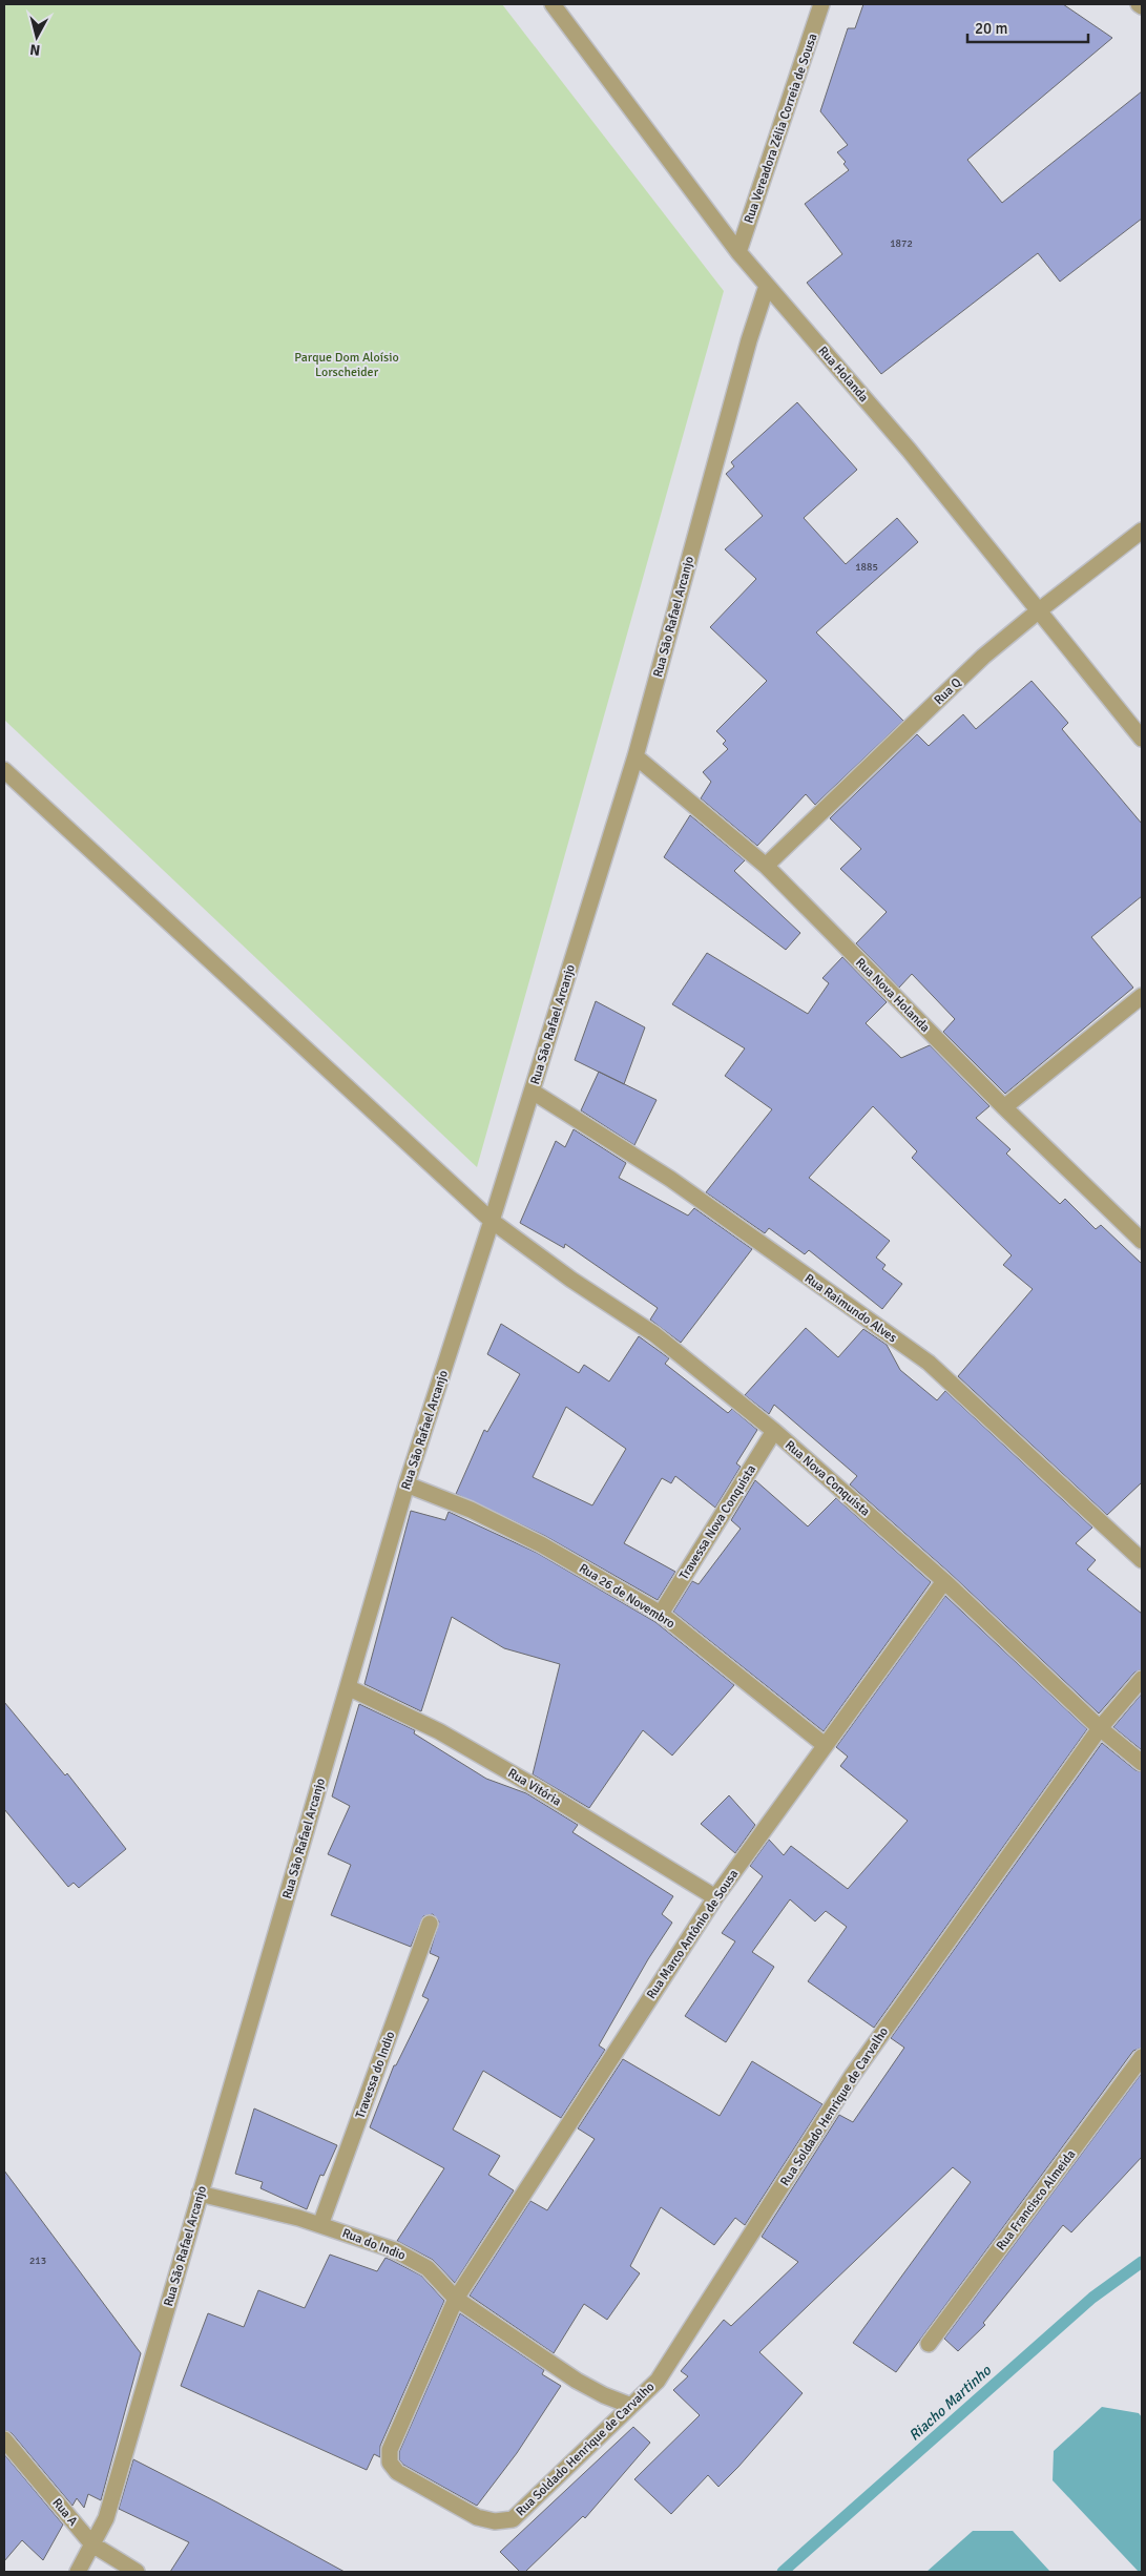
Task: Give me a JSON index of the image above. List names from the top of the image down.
{
  "streets": {
    "street": [
      "Rua Vereadora Zélia Correia de Sousa",
      "Rua Holanda",
      "Rua São Rafael Arcanjo",
      "Rua Q",
      "Rua Nova Holanda",
      "Rua Raimundo Alves",
      "Rua Nova Conquista",
      "Travessa Nova Conquista",
      "Rua 26 de Novembro",
      "Rua Vitória",
      "Rua Marco Antônio de Sousa",
      "Travessa do Indio",
      "Rua Soldado Henrique de Carvalho",
      "Rua Francisco Almeida",
      "Rua do Indio",
      "Rua A"
    ]
  },
  "crossings": [
    ["Rua Vereadora Zélia Correia de Sousa", "Rua Holanda"],
    ["Rua Holanda", "Rua São Rafael Arcanjo"],
    ["Rua Holanda", "Rua Q"],
    ["Rua São Rafael Arcanjo", "Rua Nova Holanda"],
    ["Rua São Rafael Arcanjo", "Rua Raimundo Alves"],
    ["Rua São Rafael Arcanjo", "Rua Nova Conquista"],
    ["Rua São Rafael Arcanjo", "Rua 26 de Novembro"],
    ["Rua São Rafael Arcanjo", "Rua Vitória"],
    ["Rua São Rafael Arcanjo", "Rua do Indio"],
    ["Rua São Rafael Arcanjo", "Rua A"],
    ["Rua Q", "Rua Nova Holanda"],
    ["Rua Nova Conquista", "Travessa Nova Conquista"],
    ["Rua Nova Conquista", "Rua Marco Antônio de Sousa"],
    ["Rua Nova Conquista", "Rua Soldado Henrique de Carvalho"],
    ["Travessa Nova Conquista", "Rua 26 de Novembro"],
    ["Rua 26 de Novembro", "Rua Marco Antônio de Sousa"],
    ["Rua Vitória", "Rua Marco Antônio de Sousa"],
    ["Rua Marco Antônio de Sousa", "Rua Soldado Henrique de Carvalho"],
    ["Rua Marco Antônio de Sousa", "Rua do Indio"],
    ["Travessa do Indio", "Rua do Indio"],
    ["Rua Soldado Henrique de Carvalho", "Rua do Indio"]
  ],
  "water": ["Riacho Martinho"],
  "parks": ["Parque Dom Aloísio Lorscheider"],
  "house_numbers": ["1872", "1885", "213"],
  "scale_bar": "20 m",
  "north": "bottom"
}
